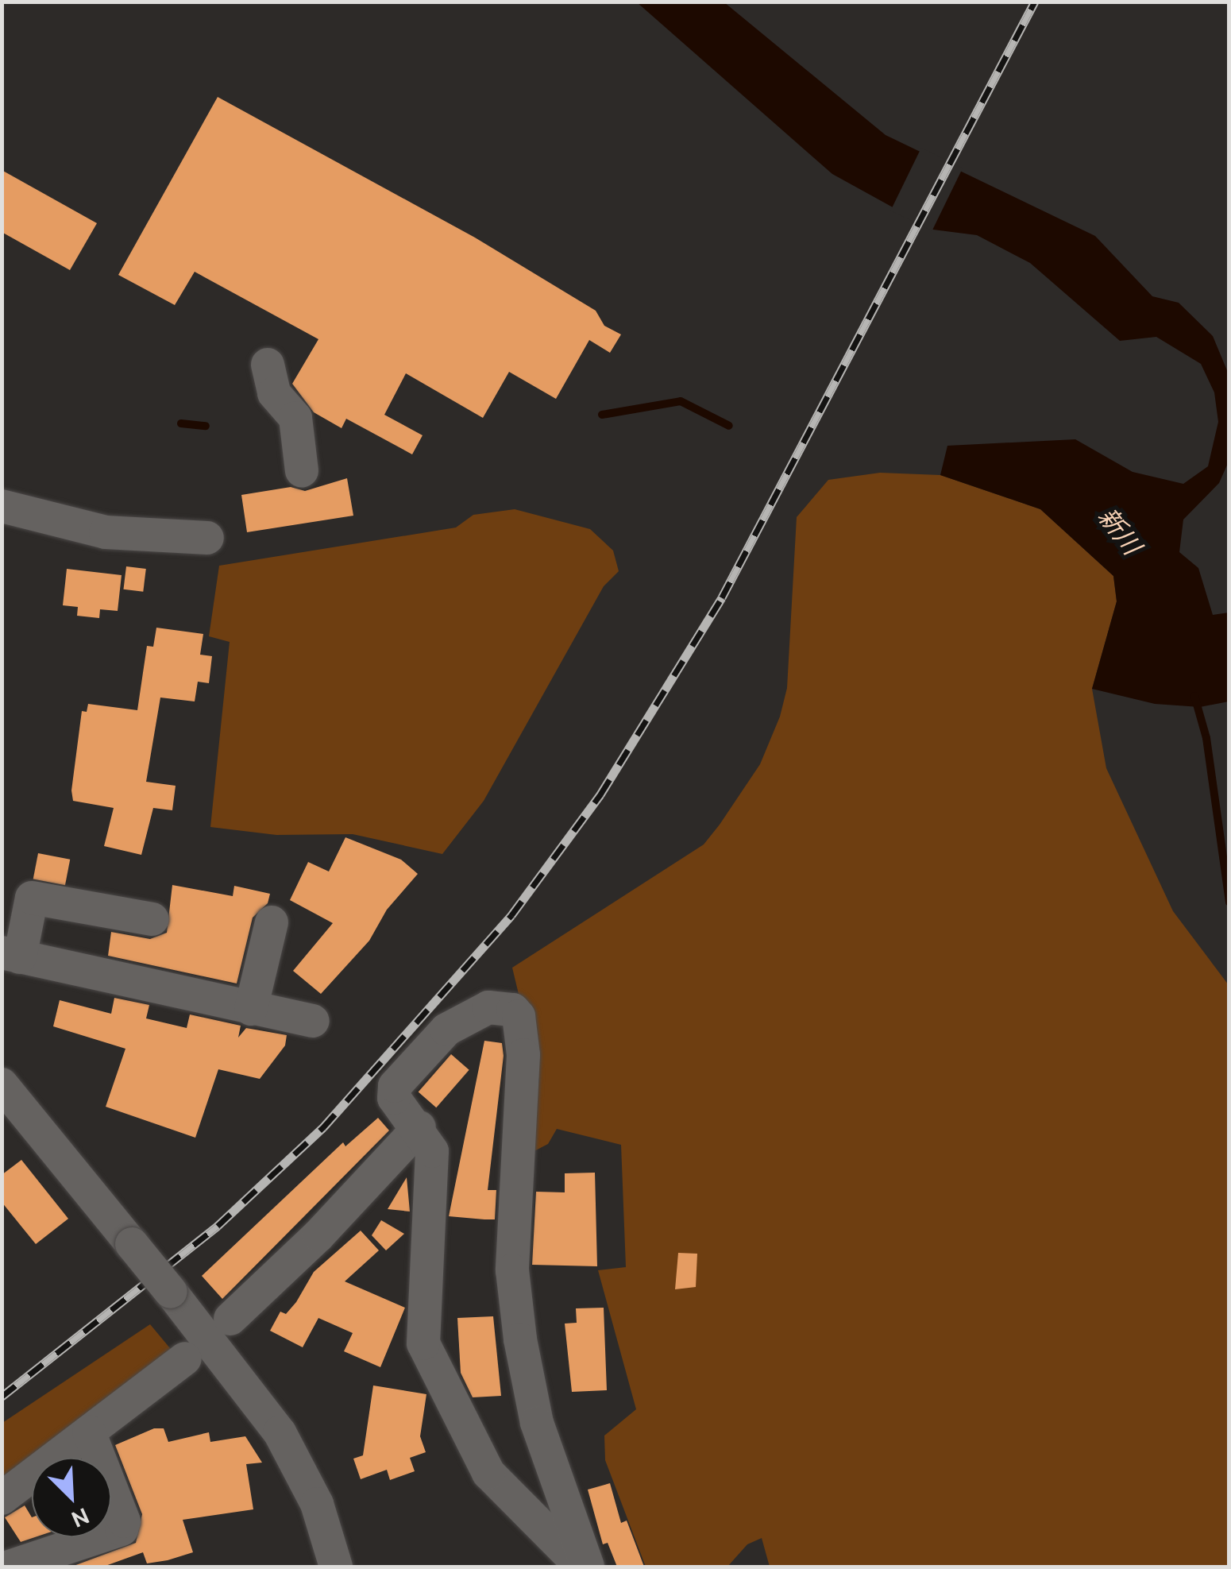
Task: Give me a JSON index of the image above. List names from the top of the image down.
{
  "water": ["新川"],
  "north": "bottom right"
}
